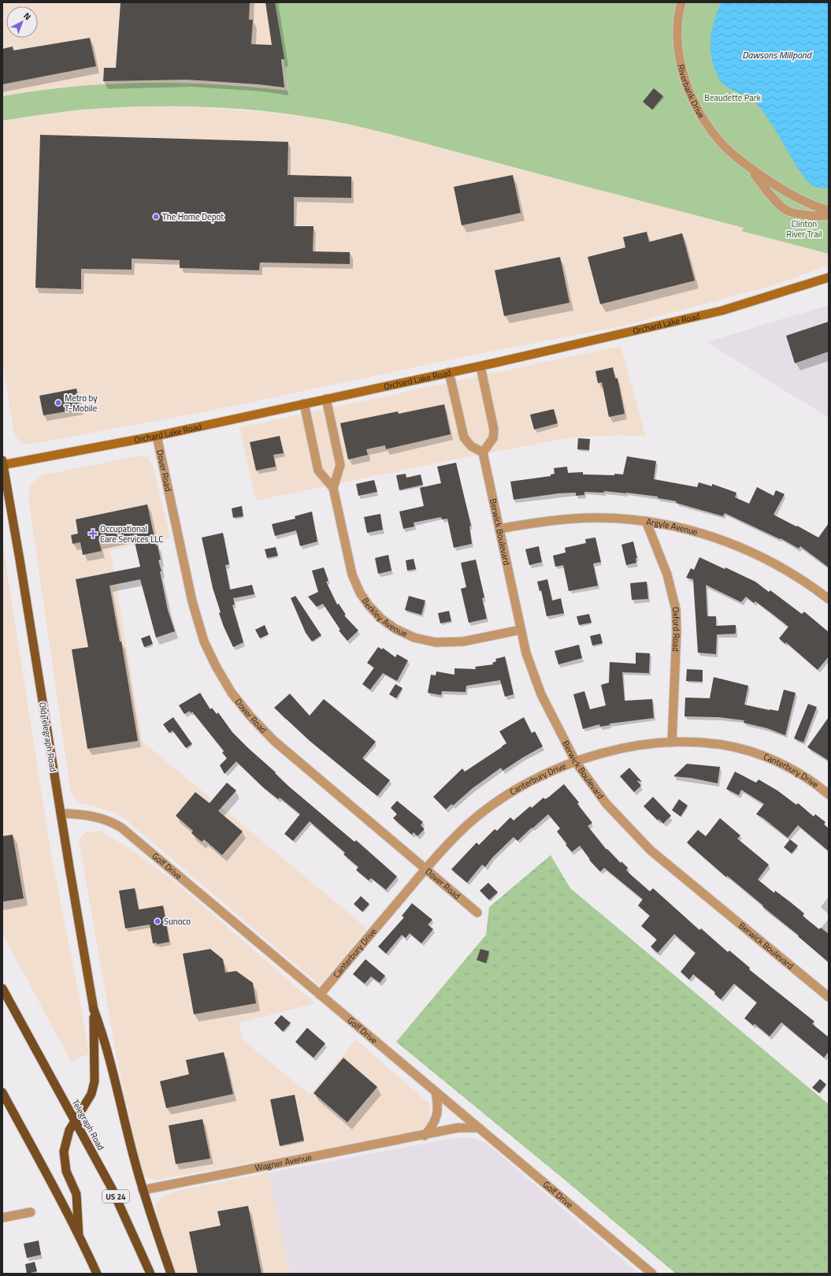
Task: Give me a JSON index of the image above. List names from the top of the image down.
{
  "streets": {
    "highway": ["Telegraph Road", "US 24"],
    "main road": ["Orchard Lake Road", "Old Telegraph Road"],
    "street": [
      "Riverbank Drive",
      "Dover Road",
      "Argyle Avenue",
      "Berwick Boulevard",
      "Berkley Avenue",
      "Oxford Road",
      "Canterbury Drive",
      "Golf Drive",
      "Wagner Avenue"
    ]
  },
  "crossings": [
    ["Orchard Lake Road", "Dover Road"],
    ["Orchard Lake Road", "Berkley Avenue"],
    ["Orchard Lake Road", "Old Telegraph Road"],
    ["Dover Road", "Canterbury Drive"],
    ["Argyle Avenue", "Berwick Boulevard"],
    ["Argyle Avenue", "Oxford Road"],
    ["Berwick Boulevard", "Berkley Avenue"],
    ["Berwick Boulevard", "Canterbury Drive"],
    ["Oxford Road", "Canterbury Drive"],
    ["Old Telegraph Road", "Golf Drive"],
    ["Canterbury Drive", "Golf Drive"],
    ["Golf Drive", "Wagner Avenue"]
  ],
  "water": ["Dawsons Millpond"],
  "parks": ["Beaudette Park", "Clinton River Trail"],
  "places": {
    "other": ["The Home Depot", "Metro by T-Mobile", "Sunoco"],
    "health": ["Occupational Care Services LLC"]
  },
  "north": "top right"
}
